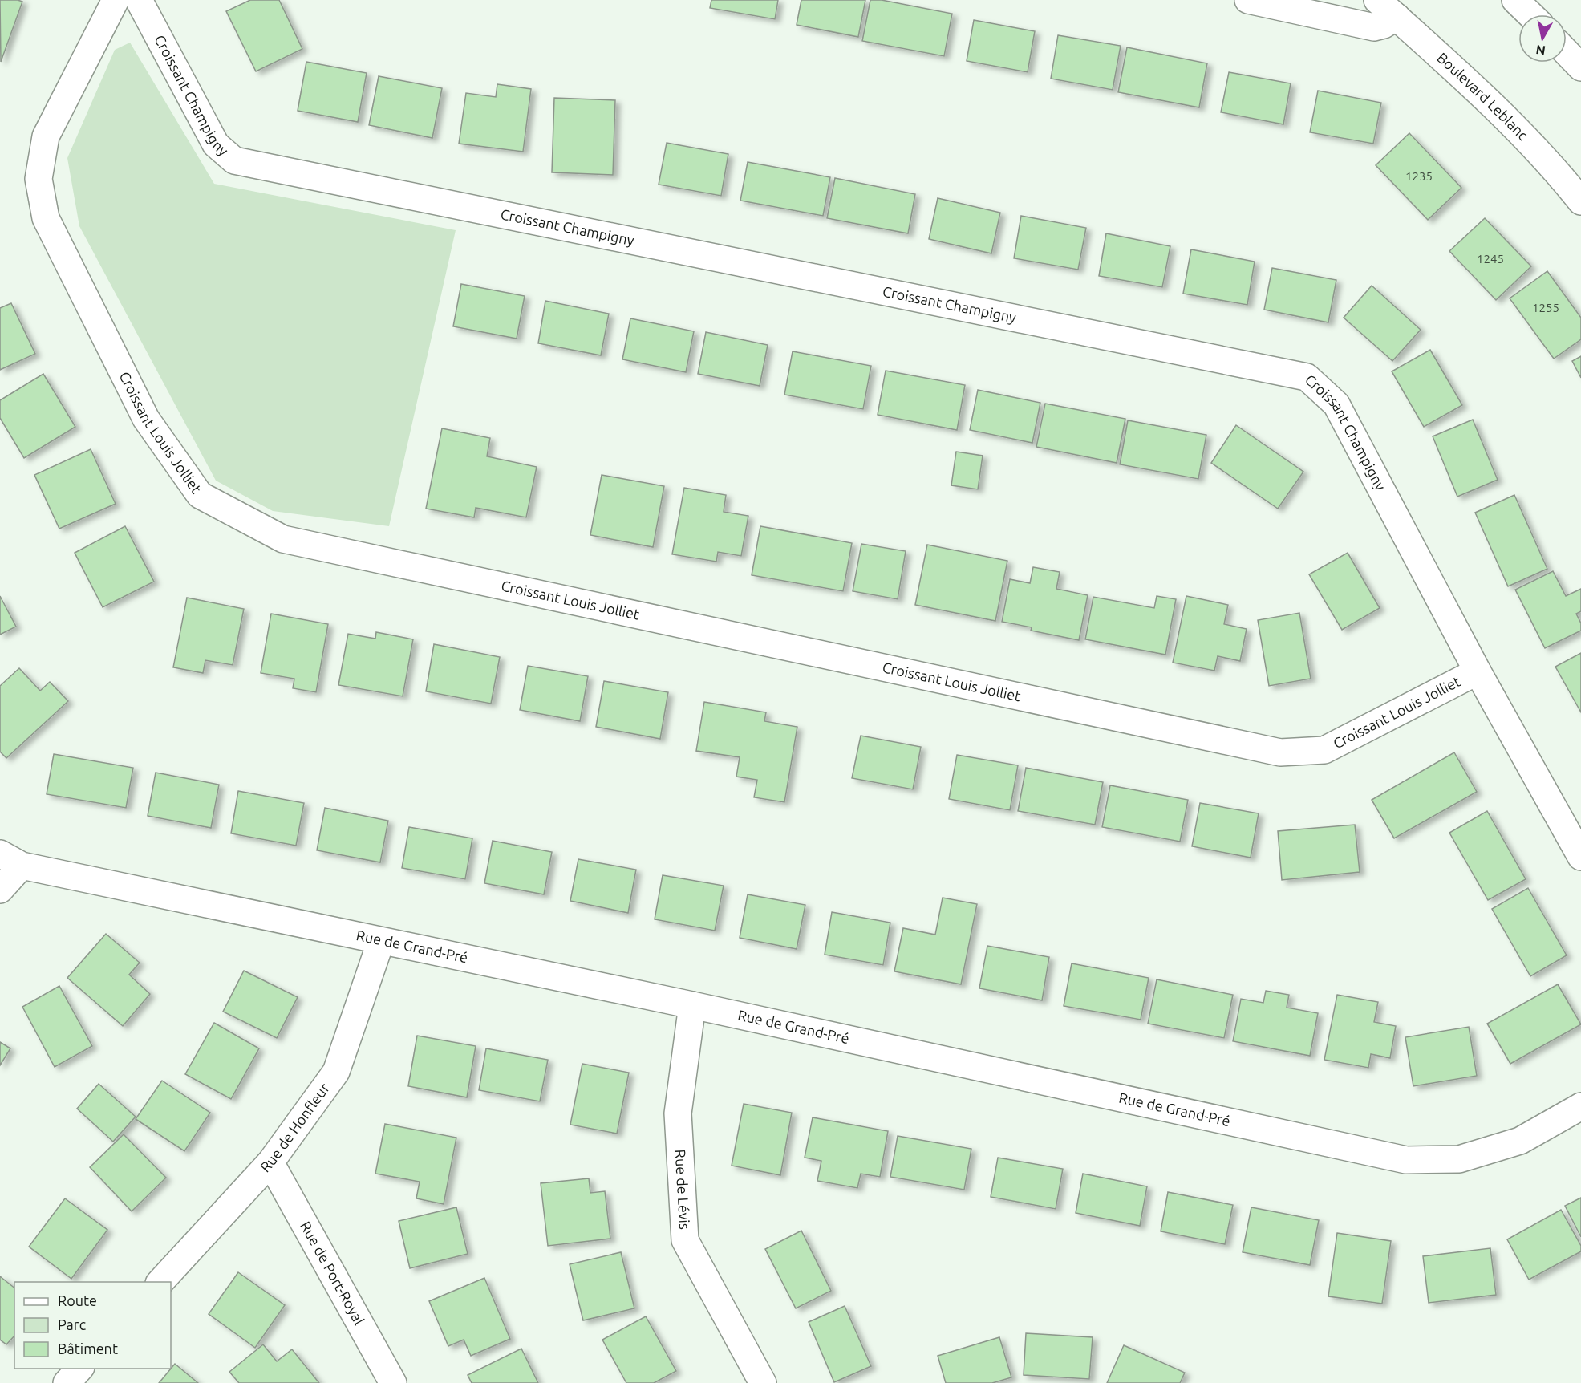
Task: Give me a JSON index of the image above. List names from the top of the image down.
{
  "streets": {
    "main road": [
      "Croissant Champigny",
      "Boulevard Leblanc",
      "Croissant Louis Jolliet",
      "Rue de Grand-Pré",
      "Rue de Honfleur",
      "Rue de Lévis",
      "Rue de Port-Royal"
    ]
  },
  "crossings": [
    ["Croissant Champigny", "Croissant Louis Jolliet"],
    ["Rue de Grand-Pré", "Rue de Honfleur"],
    ["Rue de Grand-Pré", "Rue de Lévis"],
    ["Rue de Honfleur", "Rue de Port-Royal"]
  ],
  "house_numbers": ["1235", "1245", "1255"],
  "legend": ["Route", "Parc", "Bâtiment"],
  "north": "bottom"
}
